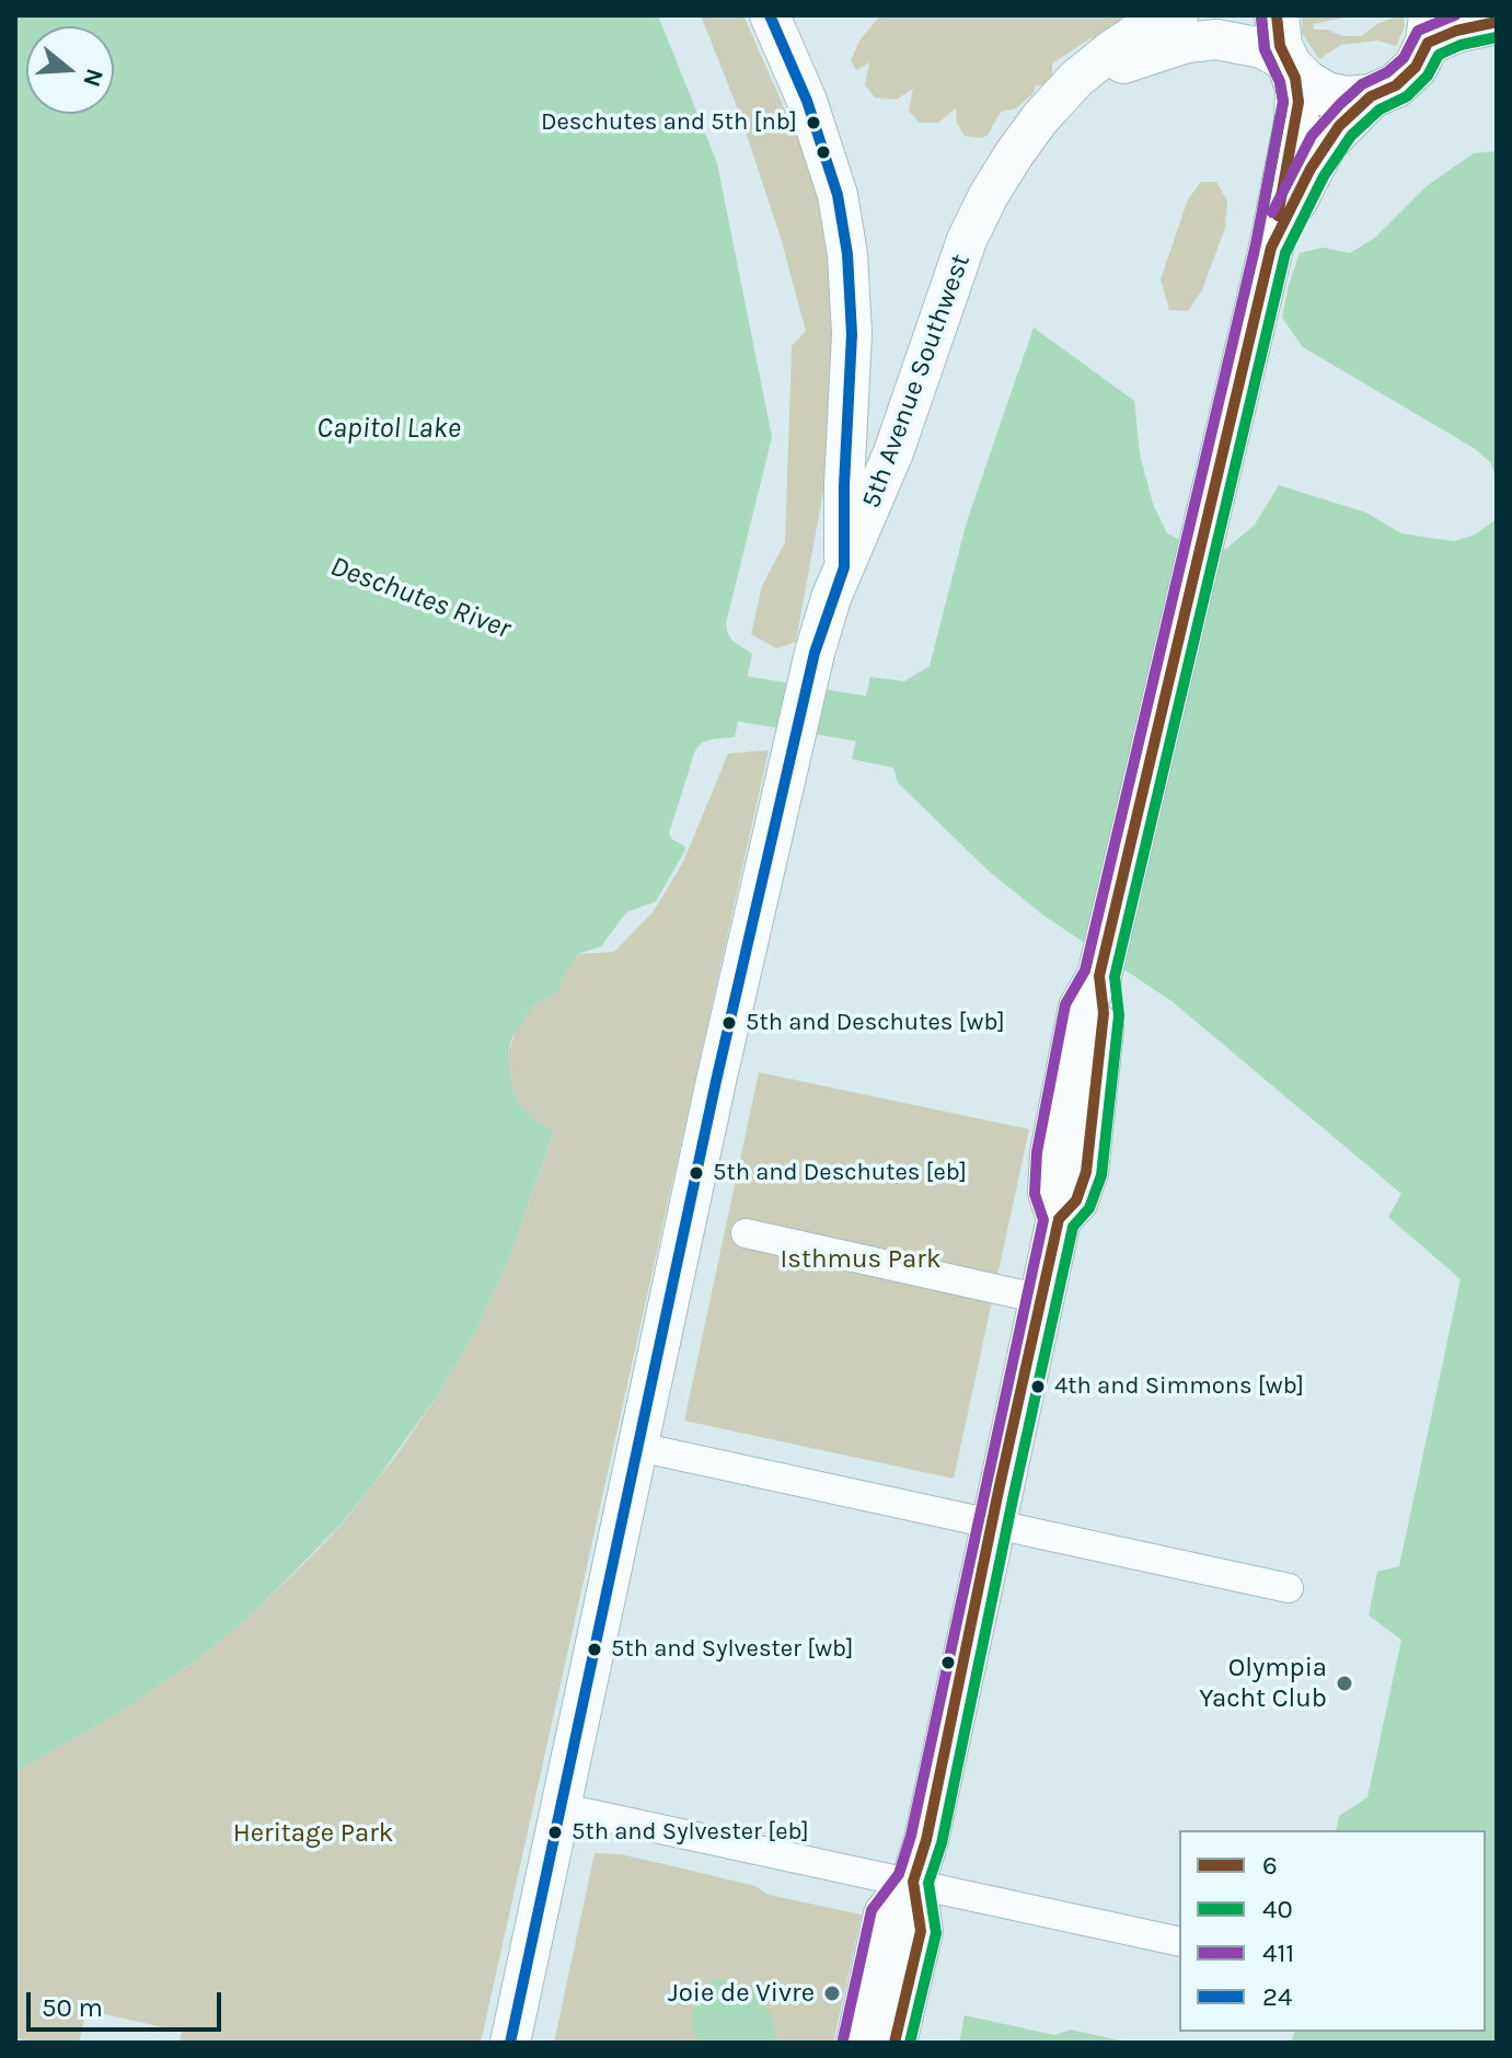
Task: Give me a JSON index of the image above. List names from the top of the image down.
{
  "streets": {
    "street": ["5th Avenue Southwest"]
  },
  "water": ["Capitol Lake", "Deschutes River"],
  "parks": ["Isthmus Park", "Heritage Park"],
  "places": [
    "Deschutes and 5th [nb]",
    "5th and Deschutes [wb]",
    "5th and Deschutes [eb]",
    "4th and Simmons [wb]",
    "5th and Sylvester [wb]",
    "Olympia Yacht Club",
    "5th and Sylvester [eb]",
    "Joie de Vivre"
  ],
  "lines": [
    "transit line 6",
    "transit line 411",
    "transit line 24",
    "transit line 40"
  ],
  "legend": [
    "6",
    "40",
    "411",
    "24"
  ],
  "scale_bar": "50 m",
  "north": "right"
}
